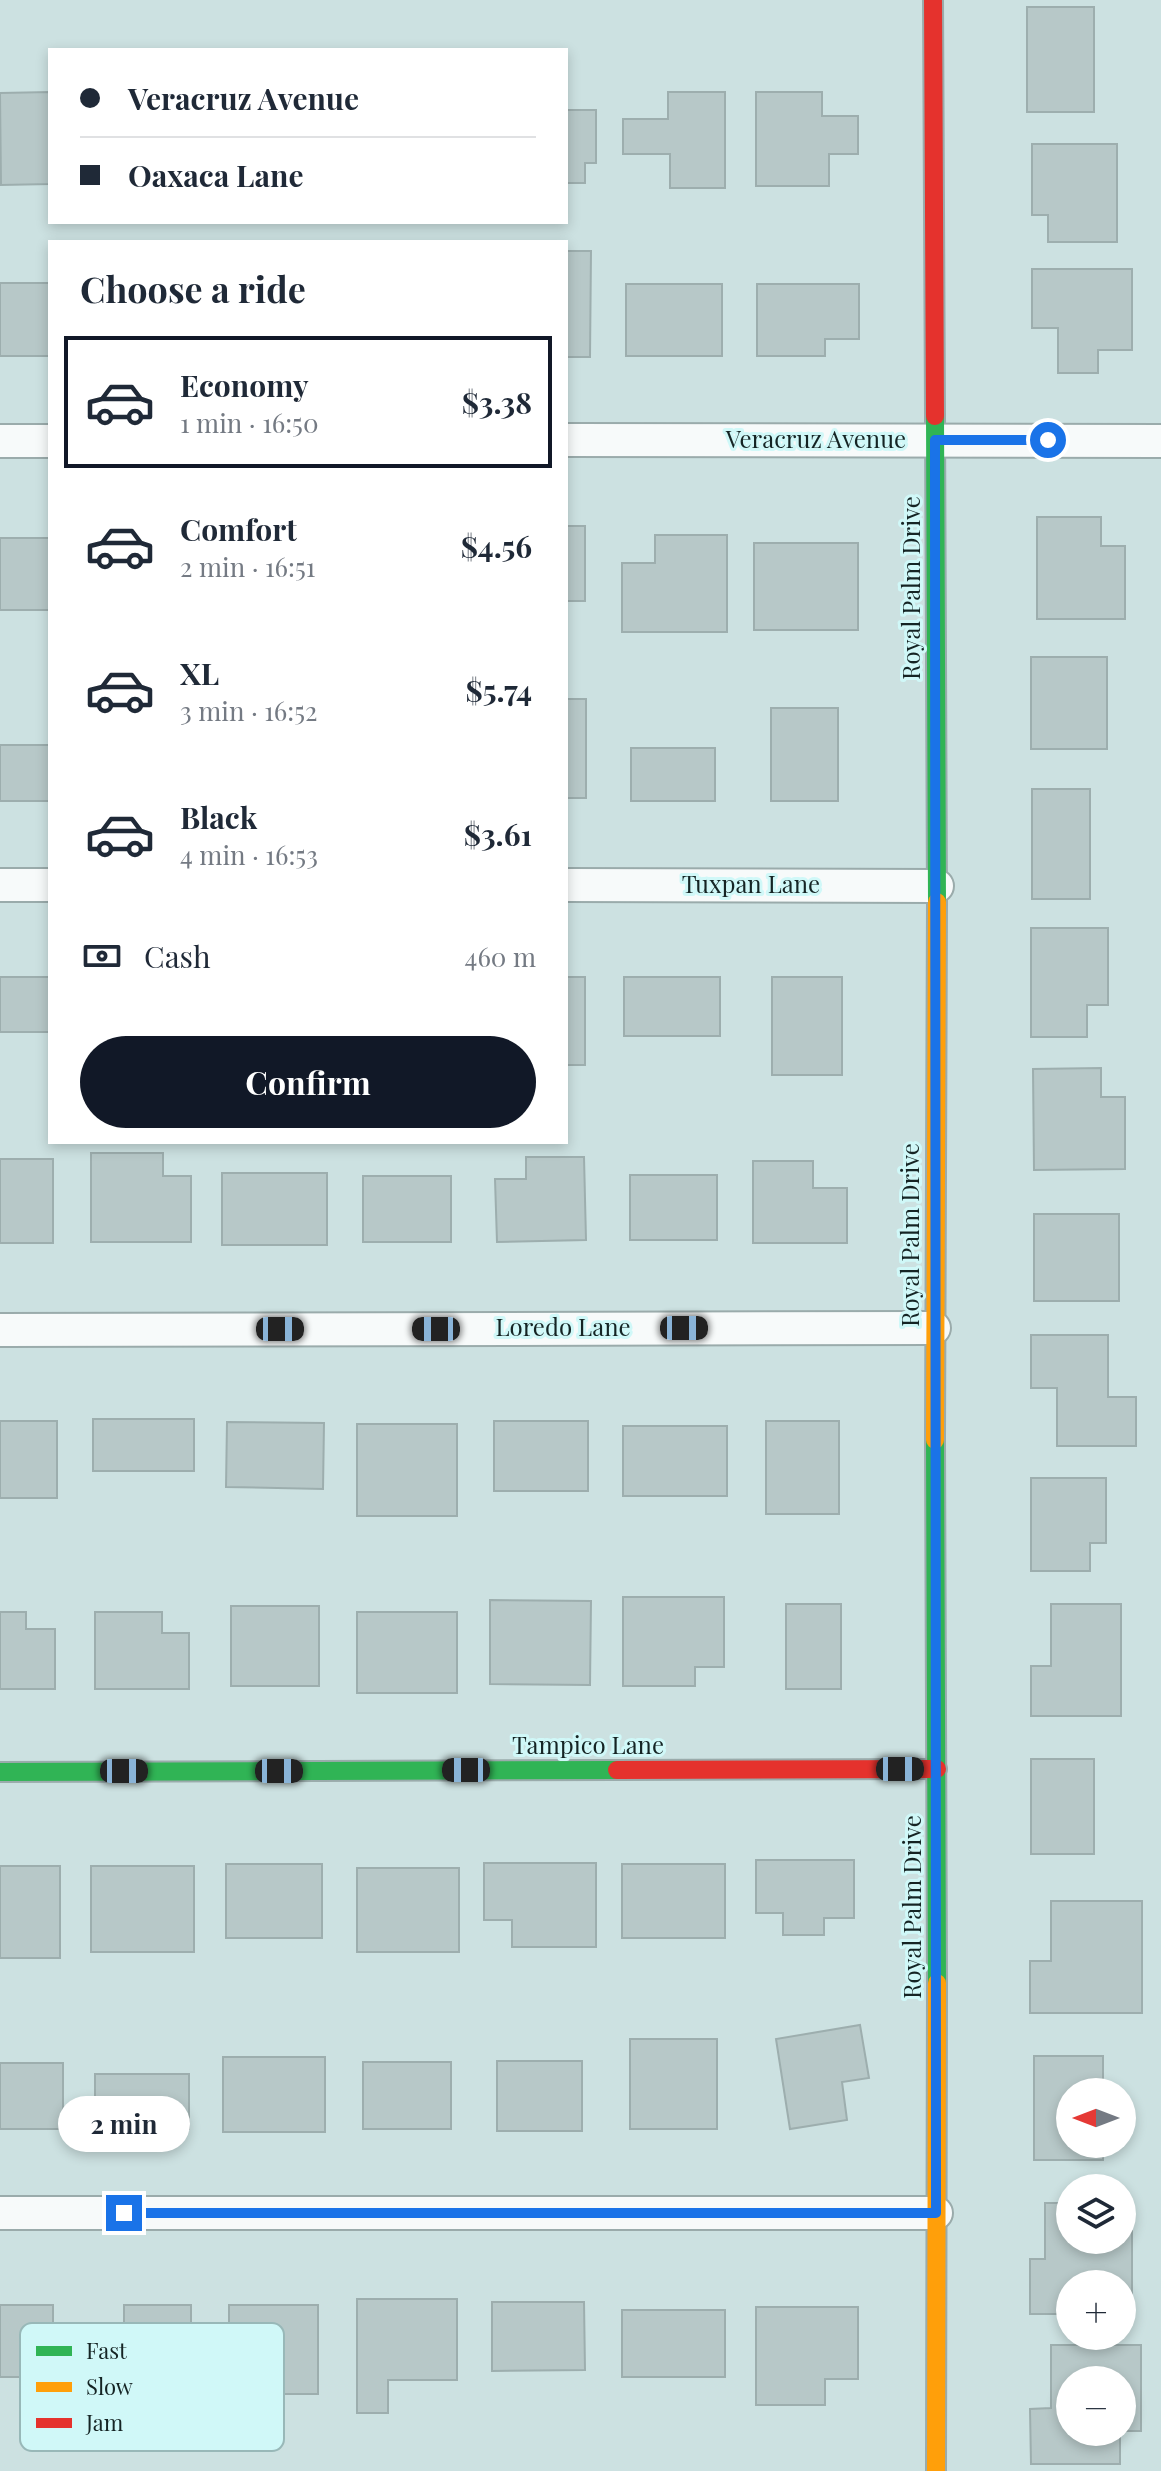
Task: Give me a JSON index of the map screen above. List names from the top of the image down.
{
  "streets": {
    "street": [
      "Veracruz Avenue",
      "Royal Palm Drive",
      "Tuxpan Lane",
      "Loredo Lane",
      "Tampico Lane"
    ]
  },
  "crossings": [
    ["Veracruz Avenue", "Royal Palm Drive"],
    ["Royal Palm Drive", "Tuxpan Lane"],
    ["Royal Palm Drive", "Loredo Lane"],
    ["Royal Palm Drive", "Tampico Lane"]
  ],
  "legend": ["Fast", "Slow", "Jam"],
  "north": "left",
  "page": {
    "banner": ["Veracruz Avenue", "Oaxaca Lane"],
    "heading": "Choose a ride",
    "list": [
      {
        "name": "Economy",
        "note": "1 min · 16:50",
        "value": "$3.38"
      },
      {
        "name": "Comfort",
        "note": "2 min · 16:51",
        "value": "$4.56"
      },
      {
        "name": "XL",
        "note": "3 min · 16:52",
        "value": "$5.74"
      },
      {
        "name": "Black",
        "note": "4 min · 16:53",
        "value": "$3.61"
      }
    ],
    "pay": ["Cash", "460 m"],
    "buttons": "Confirm",
    "map_buttons": ["+", "−"],
    "bubble": "2 min"
  }
}
